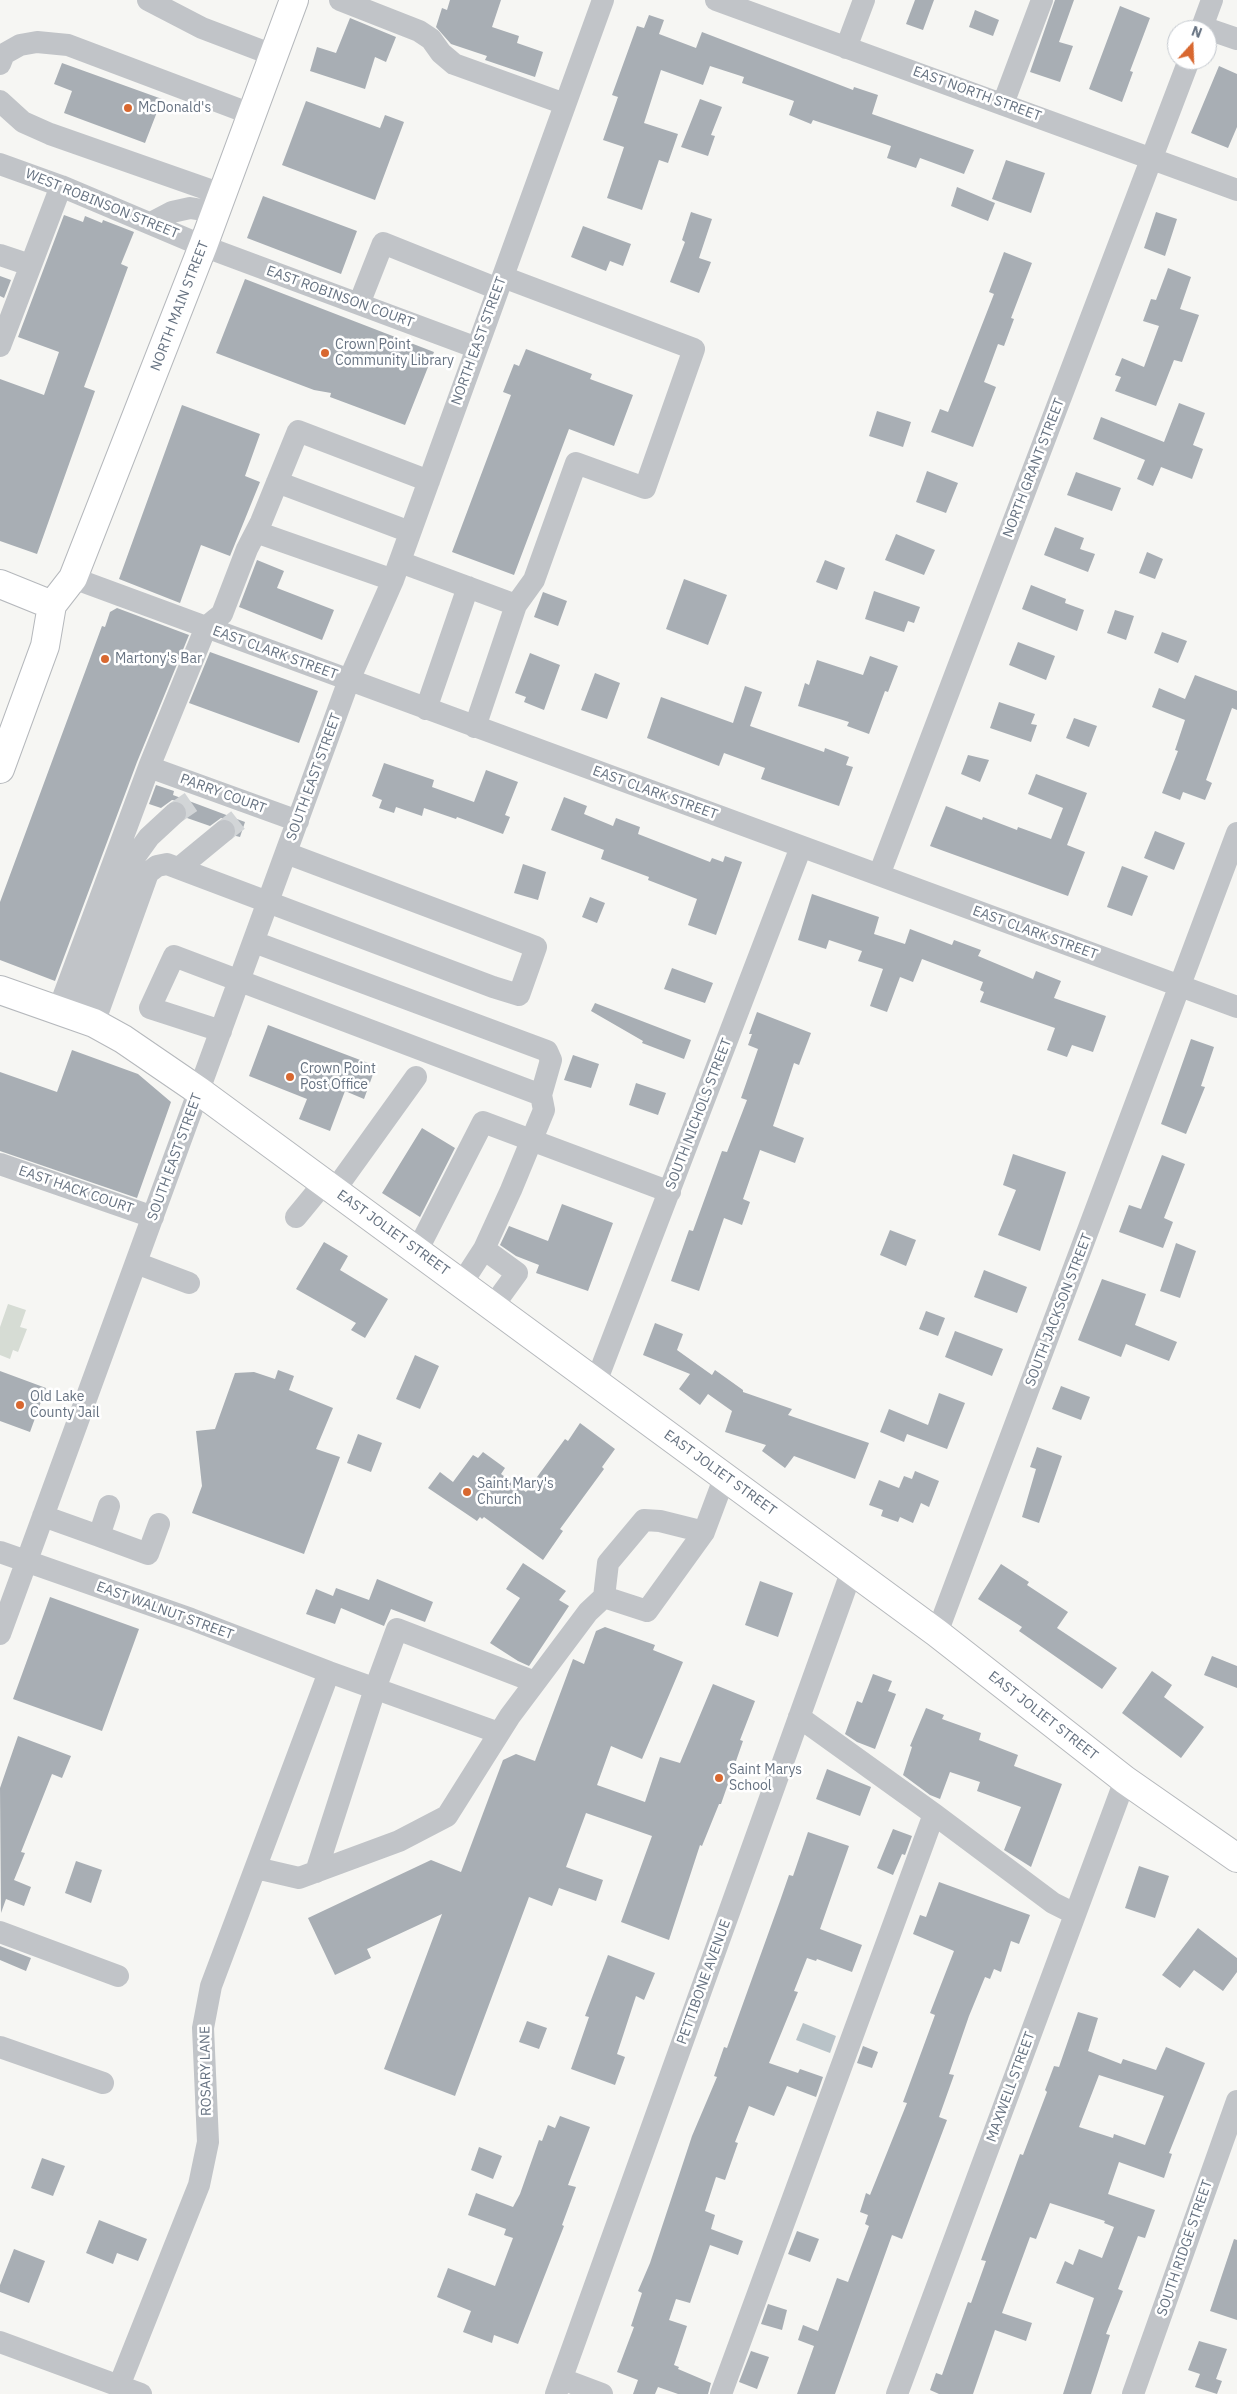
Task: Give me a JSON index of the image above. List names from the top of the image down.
{
  "streets": {
    "main road": ["NORTH MAIN STREET", "EAST JOLIET STREET"],
    "street": [
      "EAST NORTH STREET",
      "WEST ROBINSON STREET",
      "EAST ROBINSON COURT",
      "NORTH EAST STREET",
      "NORTH GRANT STREET",
      "EAST CLARK STREET",
      "SOUTH EAST STREET",
      "PARRY COURT",
      "SOUTH NICHOLS STREET",
      "EAST HACK COURT",
      "SOUTH JACKSON STREET",
      "EAST WALNUT STREET",
      "PETTIBONE AVENUE",
      "ROSARY LANE",
      "MAXWELL STREET",
      "SOUTH RIDGE STREET"
    ]
  },
  "crossings": [
    ["EAST NORTH STREET", "NORTH GRANT STREET"],
    ["WEST ROBINSON STREET", "EAST ROBINSON COURT"],
    ["WEST ROBINSON STREET", "NORTH MAIN STREET"],
    ["EAST ROBINSON COURT", "NORTH MAIN STREET"],
    ["EAST ROBINSON COURT", "NORTH EAST STREET"],
    ["NORTH MAIN STREET", "EAST CLARK STREET"],
    ["NORTH EAST STREET", "EAST CLARK STREET"],
    ["NORTH EAST STREET", "SOUTH EAST STREET"],
    ["NORTH GRANT STREET", "EAST CLARK STREET"],
    ["EAST CLARK STREET", "SOUTH EAST STREET"],
    ["EAST CLARK STREET", "SOUTH NICHOLS STREET"],
    ["EAST CLARK STREET", "SOUTH JACKSON STREET"],
    ["SOUTH EAST STREET", "PARRY COURT"],
    ["SOUTH EAST STREET", "EAST HACK COURT"],
    ["SOUTH EAST STREET", "EAST JOLIET STREET"],
    ["SOUTH EAST STREET", "EAST WALNUT STREET"],
    ["SOUTH NICHOLS STREET", "EAST JOLIET STREET"],
    ["EAST JOLIET STREET", "SOUTH JACKSON STREET"],
    ["EAST JOLIET STREET", "PETTIBONE AVENUE"],
    ["EAST JOLIET STREET", "MAXWELL STREET"],
    ["EAST WALNUT STREET", "ROSARY LANE"]
  ],
  "places": [
    "McDonald's",
    "Crown Point Community Library",
    "Martony's Bar",
    "Crown Point Post Office",
    "Old Lake County Jail",
    "Saint Mary's Church",
    "Saint Marys School"
  ],
  "north": "top"
}
